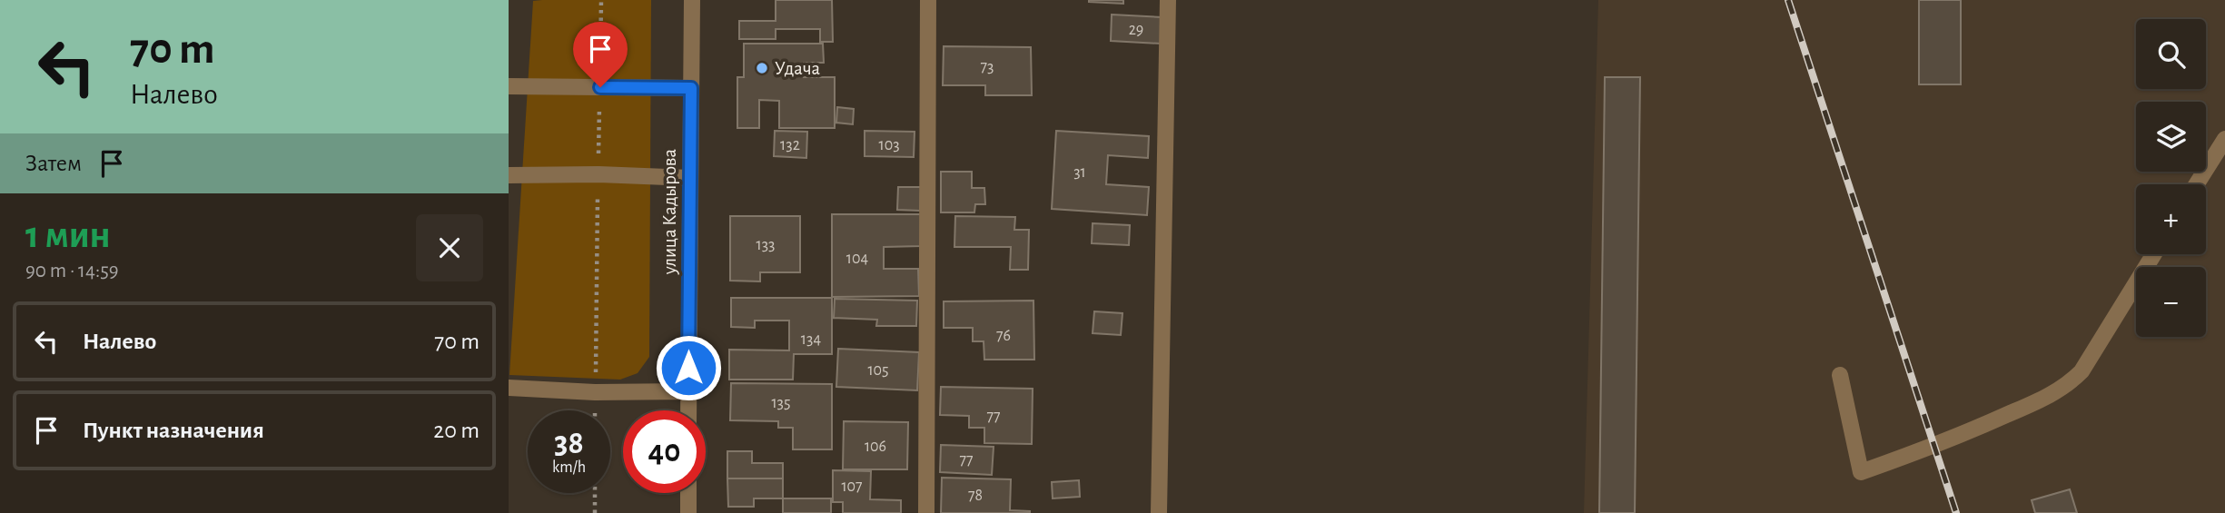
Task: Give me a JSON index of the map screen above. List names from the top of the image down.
{
  "streets": {
    "street": ["улица Кадырова"]
  },
  "places": ["Удача"],
  "house_numbers": [
    "29",
    "73",
    "132",
    "103",
    "31",
    "133",
    "104",
    "76",
    "134",
    "105",
    "135",
    "77",
    "106",
    "77",
    "107",
    "78"
  ],
  "page": {
    "turn": ["70 m", "Налево"],
    "map_buttons": ["+", "−"],
    "then": "Затем",
    "heading": ["1 мин", "90 m · 14:59"],
    "list": [
      {
        "name": "Налево",
        "value": "70 m"
      },
      {
        "name": "Пункт назначения",
        "value": "20 m"
      }
    ],
    "speed": "38 km/h",
    "limit": "40"
  }
}
